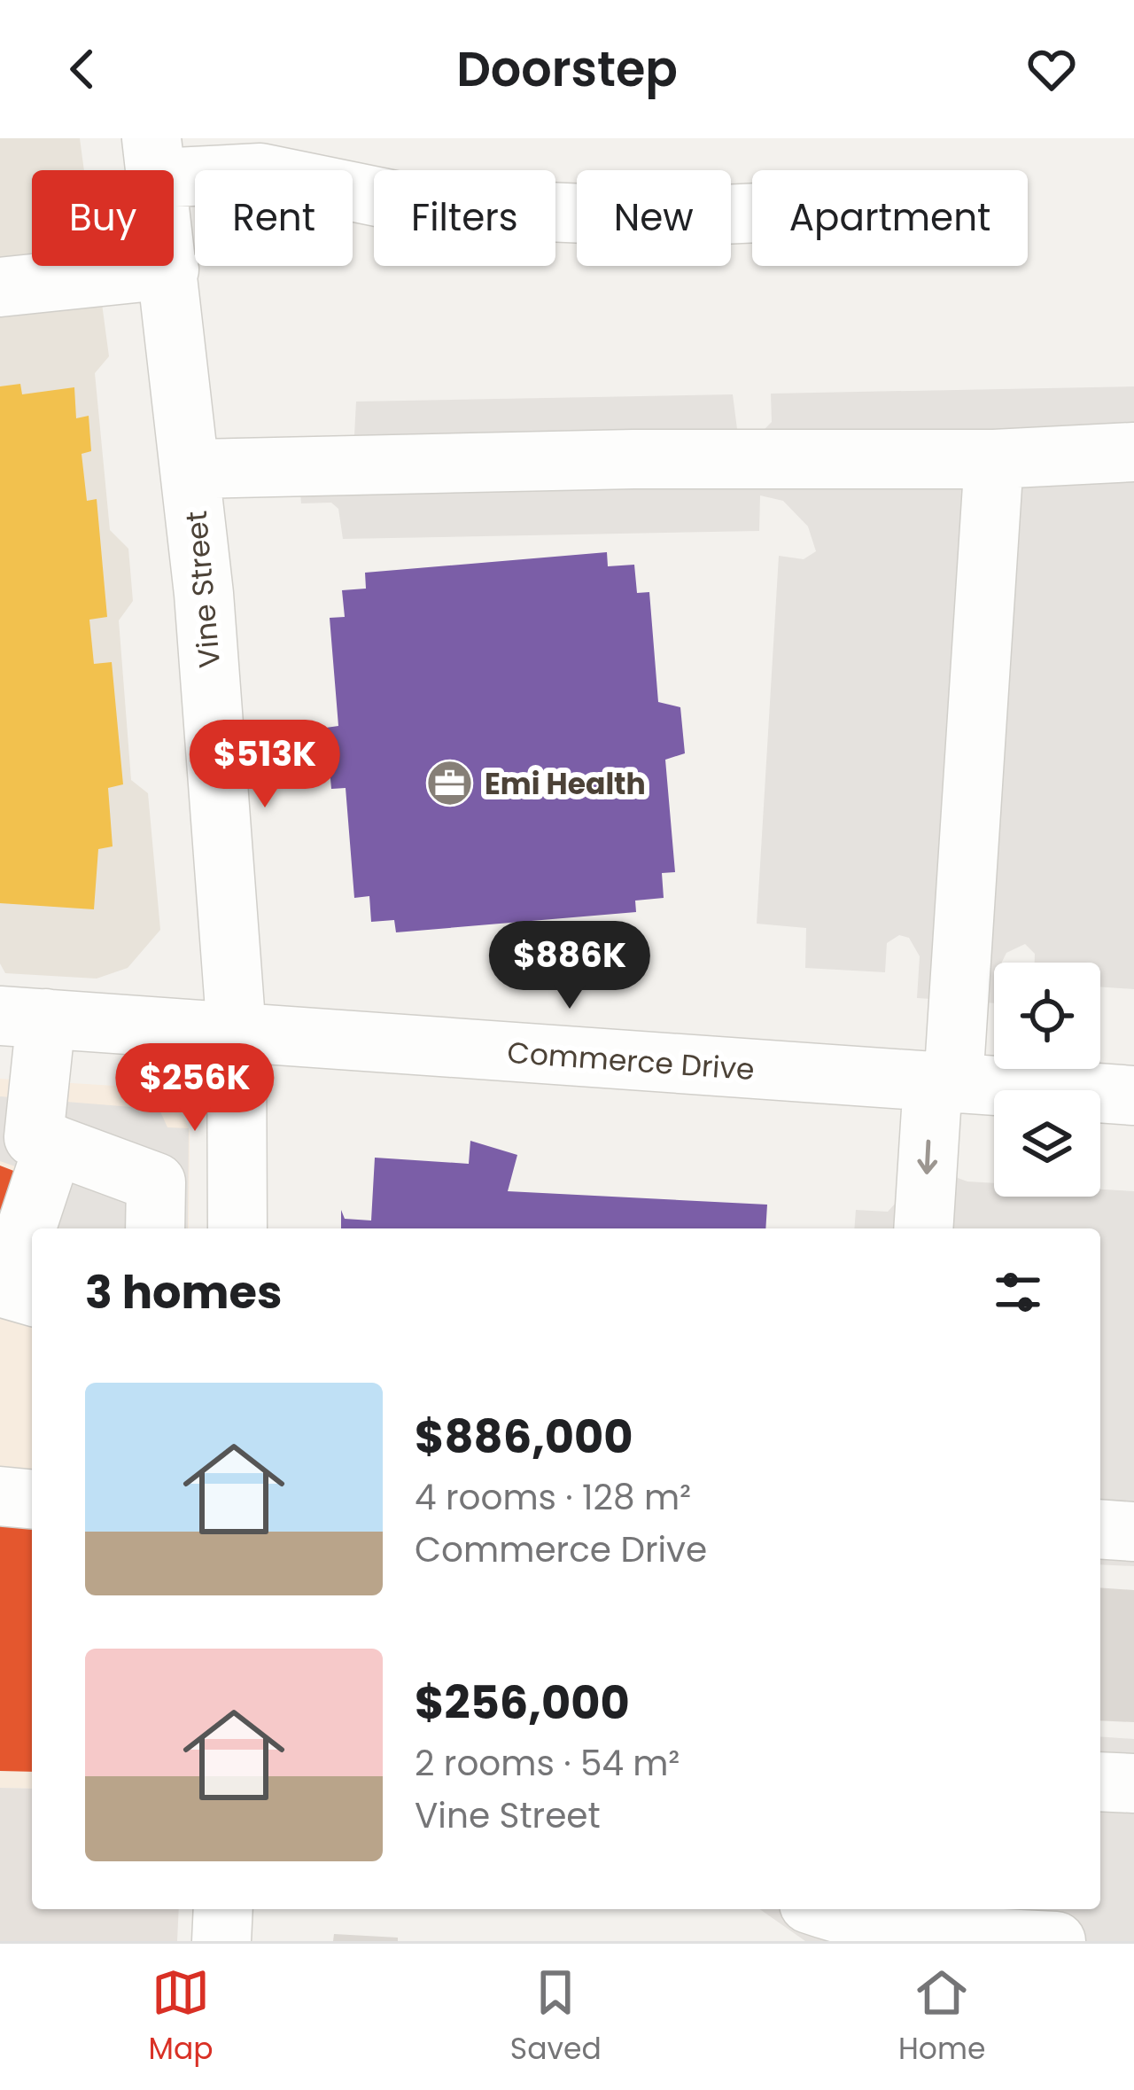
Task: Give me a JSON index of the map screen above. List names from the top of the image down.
{
  "streets": {
    "street": ["Vine Street", "Commerce Drive"]
  },
  "crossings": [
    ["Vine Street", "Commerce Drive"]
  ],
  "places": {
    "office": ["Emi Health"]
  },
  "page": {
    "header": "Doorstep",
    "chip": [
      "Buy",
      "Rent",
      "Filters",
      "New",
      "Apartment"
    ],
    "price": ["$513K", "$886K", "$256K"],
    "heading": "3 homes",
    "list": [
      {
        "name": "$886,000",
        "note": "4 rooms · 128 m² · Commerce Drive"
      },
      {
        "name": "$256,000",
        "note": "2 rooms · 54 m² · Vine Street"
      }
    ],
    "tabs": ["Map", "Saved", "Home"]
  }
}
